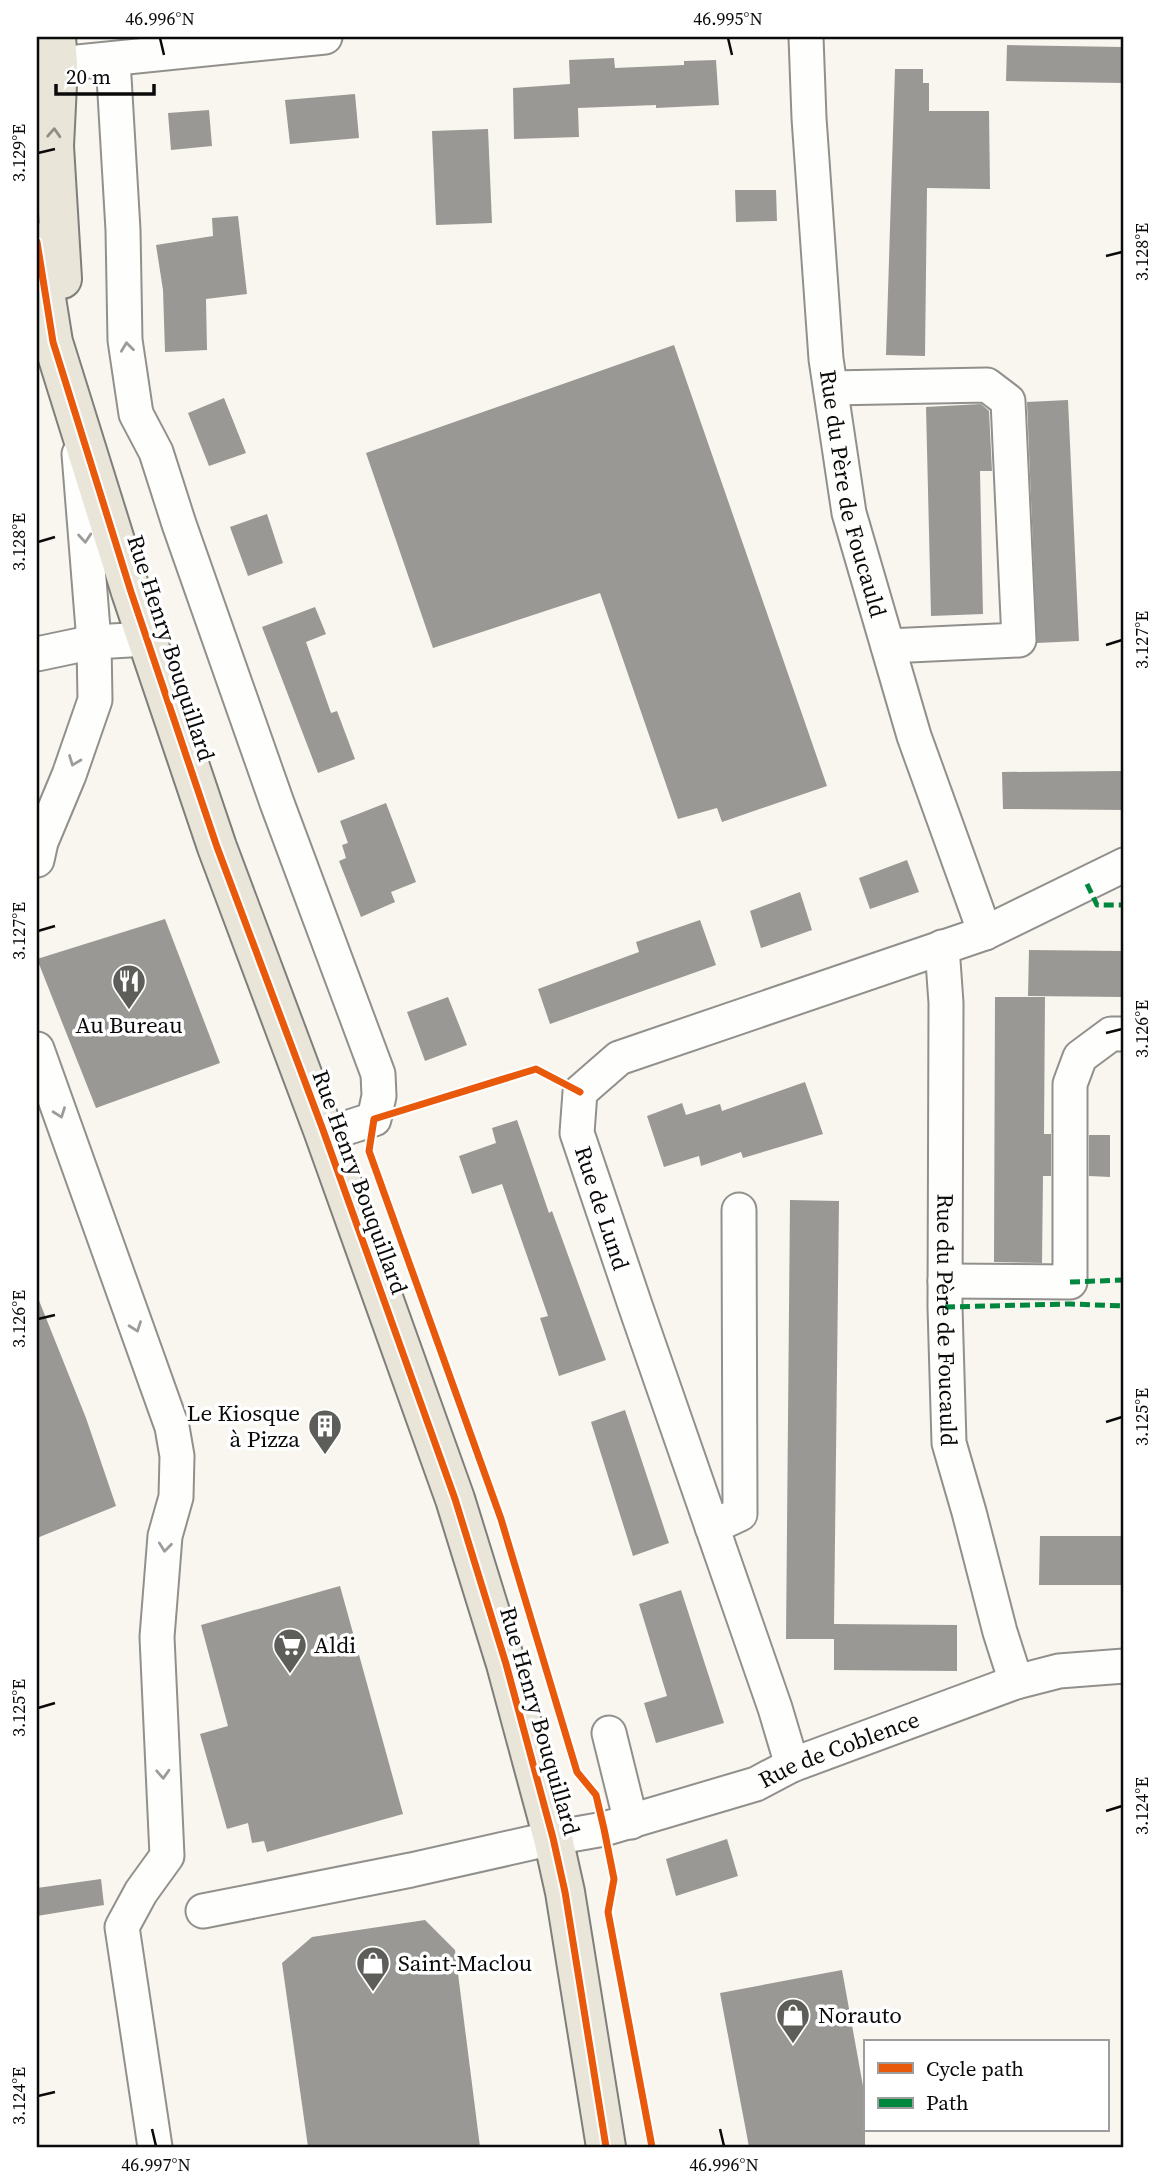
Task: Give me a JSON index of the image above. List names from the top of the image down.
{
  "streets": {
    "main road": ["Rue Henry Bouquillard"],
    "street": ["Rue du Père de Foucauld", "Rue de Lund", "Rue de Coblence"]
  },
  "crossings": [
    ["Rue du Père de Foucauld", "Rue de Lund"],
    ["Rue du Père de Foucauld", "Rue de Coblence"],
    ["Rue Henry Bouquillard", "Rue de Coblence"],
    ["Rue de Lund", "Rue de Coblence"]
  ],
  "places": {
    "restaurant": ["Au Bureau"],
    "building": ["Le Kiosque à Pizza"],
    "supermarket": ["Aldi"],
    "shop": ["Saint-Maclou", "Norauto"]
  },
  "legend": ["Cycle path", "Path"],
  "scale_bar": "20 m",
  "coordinates": [
    "46.996°N",
    "46.995°N",
    "3.129°E",
    "3.128°E",
    "3.127°E",
    "3.126°E",
    "3.125°E",
    "3.124°E",
    "46.997°N"
  ]
}
